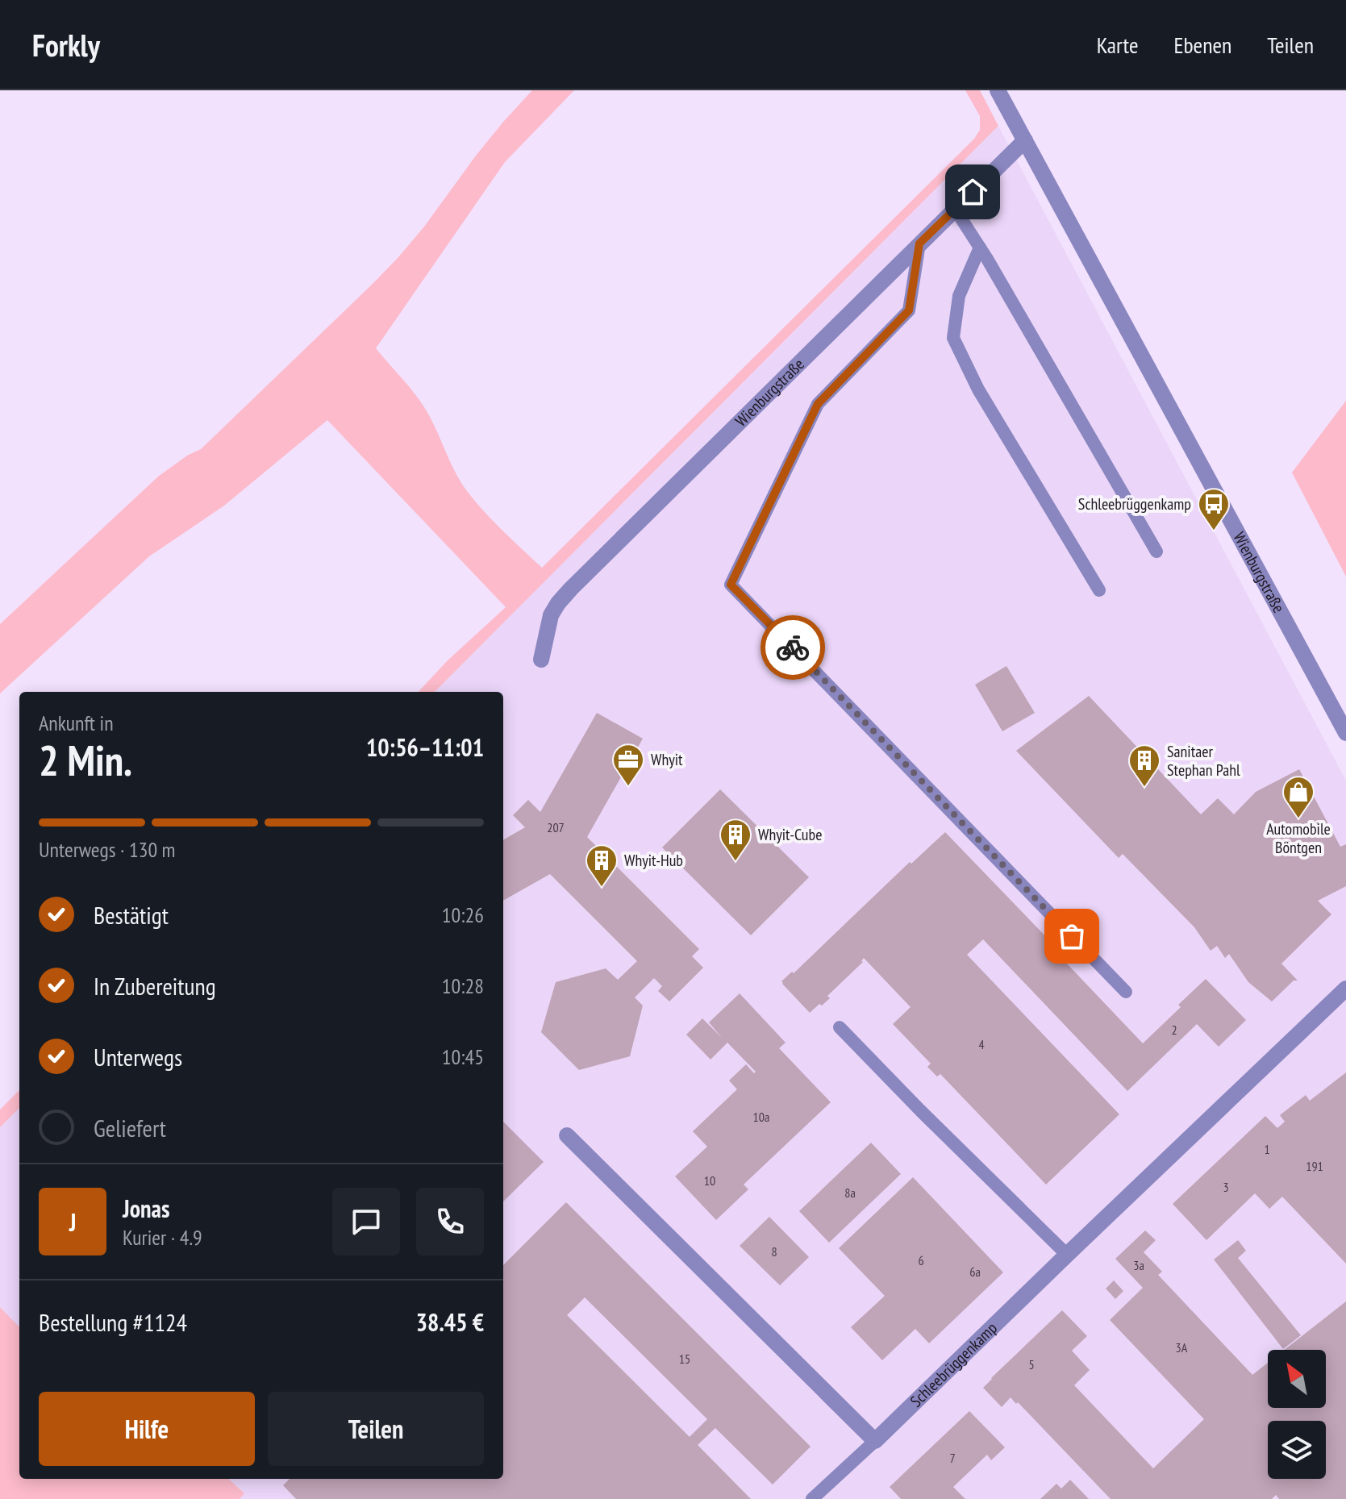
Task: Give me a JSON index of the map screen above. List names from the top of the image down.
{
  "streets": {
    "street": ["Wienburgstraße", "Schleebrüggenkamp"]
  },
  "places": {
    "bus stop": ["Schleebrüggenkamp"],
    "office": ["Whyit"],
    "building": ["Sanitaer Stephan Pahl", "Whyit-Cube", "Whyit-Hub"],
    "shop": ["Automobile Böntgen"]
  },
  "house_numbers": [
    "207",
    "2",
    "4",
    "10a",
    "1",
    "191",
    "10",
    "3",
    "8a",
    "8",
    "6",
    "3a",
    "6a",
    "3A",
    "15",
    "5",
    "7"
  ],
  "north": "top left",
  "page": {
    "header": "Forkly",
    "nav": ["Karte", "Ebenen", "Teilen"],
    "heading": ["2 Min.", "Ankunft in", "10:56–11:01"],
    "panel": [
      "Jonas",
      "Kurier · 4.9",
      "Bestellung #1124",
      "38.45 €"
    ],
    "bar": "Unterwegs · 130 m",
    "list": [
      ["Bestätigt", "10:26"],
      ["In Zubereitung", "10:28"],
      ["Unterwegs", "10:45"],
      "Geliefert"
    ],
    "round": "J",
    "buttons": ["Hilfe", "Teilen"]
  }
}
